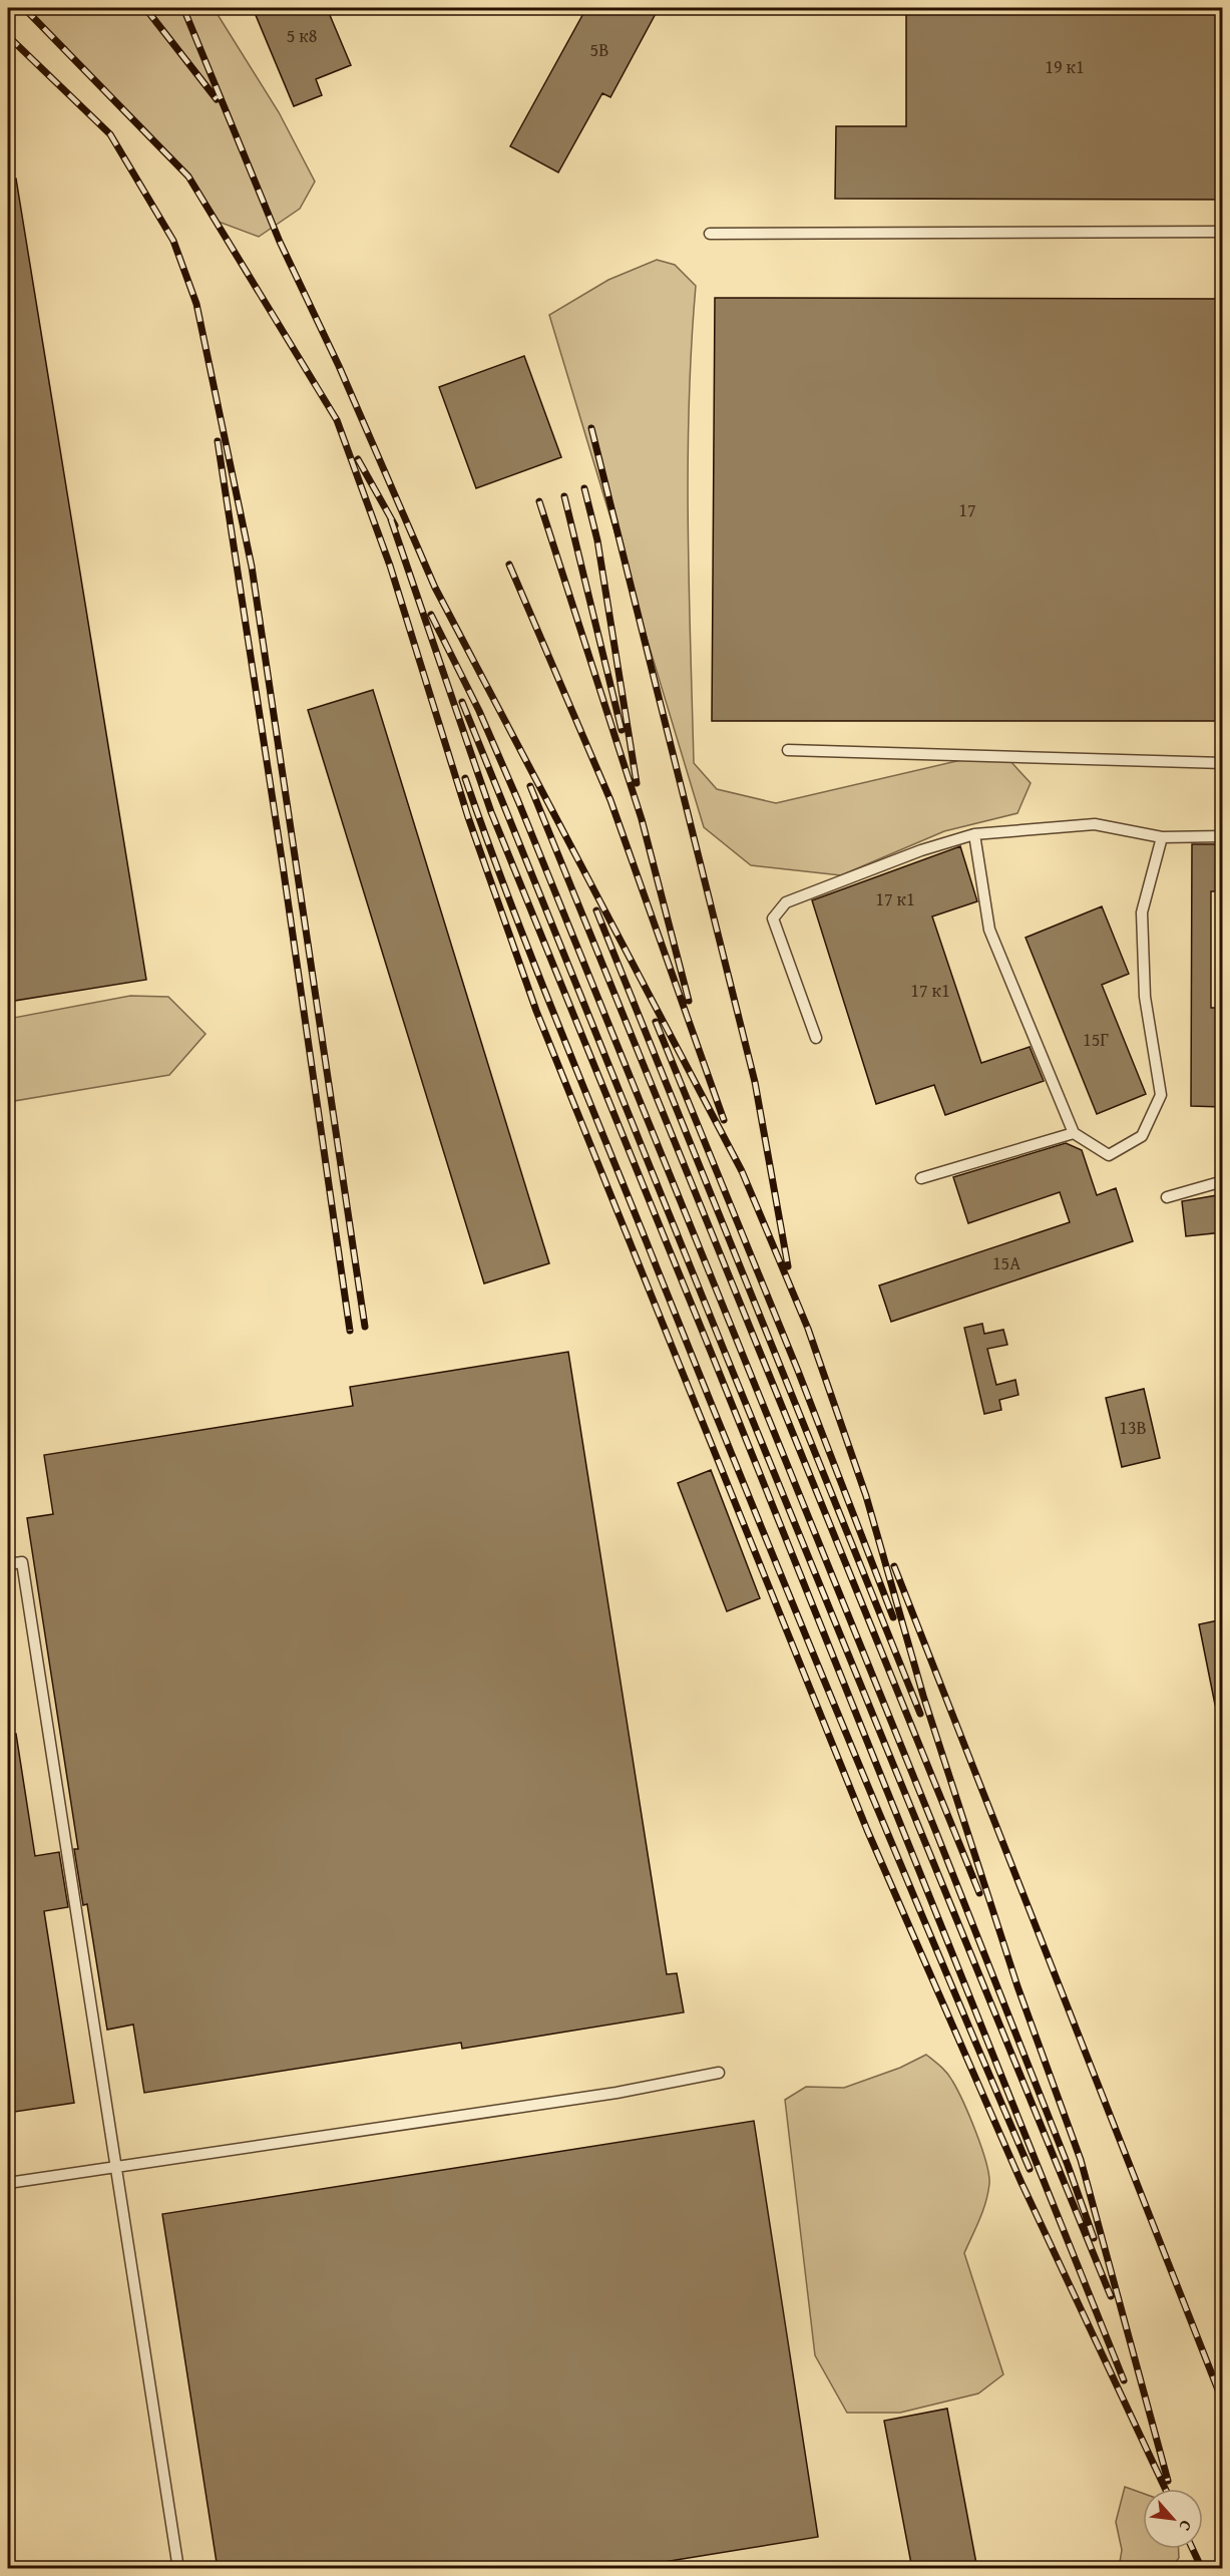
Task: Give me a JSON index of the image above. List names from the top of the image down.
{
  "house_numbers": [
    "5 к8",
    "5В",
    "19 к1",
    "17",
    "17 к1",
    "17 к1",
    "15Г",
    "15А",
    "13В"
  ],
  "north": "bottom right"
}
